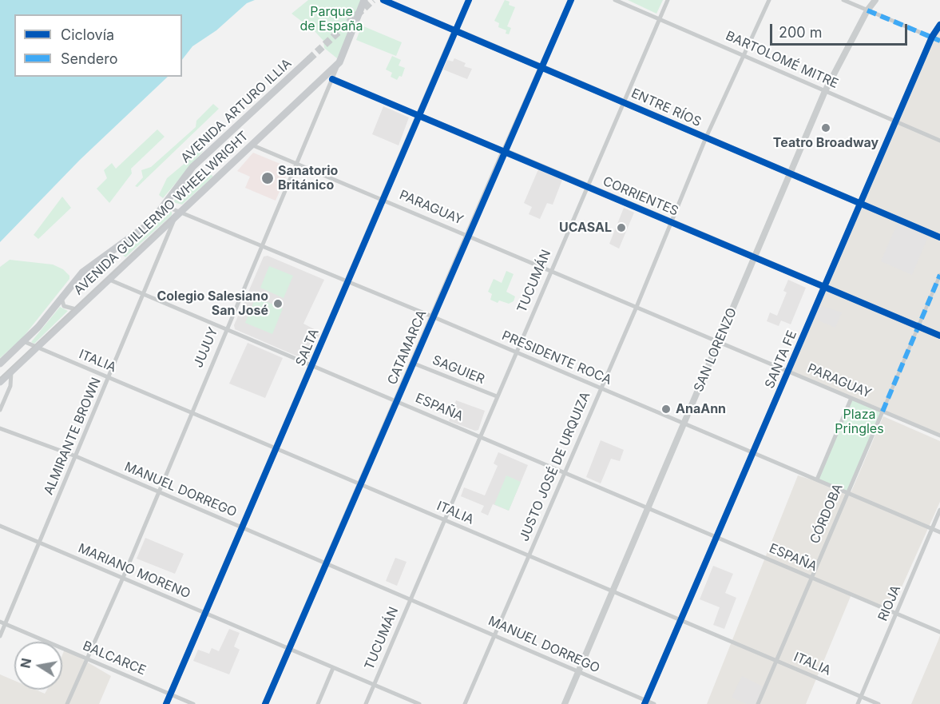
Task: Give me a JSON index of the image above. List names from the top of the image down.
{
  "streets": {
    "main road": [
      "ENTRE RÍOS",
      "AVENIDA ARTURO ILLIA",
      "CORRIENTES",
      "AVENIDA GUILLERMO WHEELWRIGHT",
      "JUJUY",
      "SALTA",
      "CATAMARCA",
      "SAN LORENZO",
      "SANTA FE"
    ],
    "street": [
      "BARTOLOMÉ MITRE",
      "PARAGUAY",
      "TUCUMÁN",
      "PRESIDENTE ROCA",
      "ITALIA",
      "SAGUIER",
      "ESPAÑA",
      "ALMIRANTE BROWN",
      "JUSTO JOSÉ DE URQUIZA",
      "MANUEL DORREGO",
      "CÓRDOBA",
      "MARIANO MORENO",
      "RIOJA",
      "BALCARCE"
    ]
  },
  "crossings": [
    ["BARTOLOMÉ MITRE", "TUCUMÁN"],
    ["BARTOLOMÉ MITRE", "SAN LORENZO"],
    ["BARTOLOMÉ MITRE", "SANTA FE"],
    ["BARTOLOMÉ MITRE", "JUSTO JOSÉ DE URQUIZA"],
    ["ENTRE RÍOS", "TUCUMÁN"],
    ["ENTRE RÍOS", "SALTA"],
    ["ENTRE RÍOS", "CATAMARCA"],
    ["ENTRE RÍOS", "SAN LORENZO"],
    ["ENTRE RÍOS", "SANTA FE"],
    ["ENTRE RÍOS", "JUSTO JOSÉ DE URQUIZA"],
    ["AVENIDA ARTURO ILLIA", "PRESIDENTE ROCA"],
    ["AVENIDA ARTURO ILLIA", "ITALIA"],
    ["CORRIENTES", "TUCUMÁN"],
    ["CORRIENTES", "JUJUY"],
    ["CORRIENTES", "SALTA"],
    ["CORRIENTES", "CATAMARCA"],
    ["CORRIENTES", "SAN LORENZO"],
    ["CORRIENTES", "SANTA FE"],
    ["CORRIENTES", "JUSTO JOSÉ DE URQUIZA"],
    ["PARAGUAY", "AVENIDA GUILLERMO WHEELWRIGHT"],
    ["PARAGUAY", "TUCUMÁN"],
    ["PARAGUAY", "JUJUY"],
    ["PARAGUAY", "SALTA"],
    ["PARAGUAY", "CATAMARCA"],
    ["PARAGUAY", "SAN LORENZO"],
    ["PARAGUAY", "SANTA FE"],
    ["PARAGUAY", "JUSTO JOSÉ DE URQUIZA"],
    ["PARAGUAY", "CÓRDOBA"],
    ["AVENIDA GUILLERMO WHEELWRIGHT", "JUJUY"],
    ["AVENIDA GUILLERMO WHEELWRIGHT", "PRESIDENTE ROCA"],
    ["AVENIDA GUILLERMO WHEELWRIGHT", "ITALIA"],
    ["AVENIDA GUILLERMO WHEELWRIGHT", "ESPAÑA"],
    ["AVENIDA GUILLERMO WHEELWRIGHT", "ALMIRANTE BROWN"],
    ["TUCUMÁN", "PRESIDENTE ROCA"],
    ["TUCUMÁN", "ITALIA"],
    ["TUCUMÁN", "SAGUIER"],
    ["TUCUMÁN", "ESPAÑA"],
    ["TUCUMÁN", "MANUEL DORREGO"],
    ["TUCUMÁN", "MARIANO MORENO"],
    ["JUJUY", "PRESIDENTE ROCA"],
    ["JUJUY", "ITALIA"],
    ["JUJUY", "ESPAÑA"],
    ["JUJUY", "MANUEL DORREGO"],
    ["JUJUY", "MARIANO MORENO"],
    ["JUJUY", "BALCARCE"],
    ["SALTA", "PRESIDENTE ROCA"],
    ["SALTA", "ITALIA"],
    ["SALTA", "ESPAÑA"],
    ["SALTA", "MANUEL DORREGO"],
    ["SALTA", "MARIANO MORENO"],
    ["SALTA", "BALCARCE"],
    ["CATAMARCA", "PRESIDENTE ROCA"],
    ["CATAMARCA", "ITALIA"],
    ["CATAMARCA", "SAGUIER"],
    ["CATAMARCA", "ESPAÑA"],
    ["CATAMARCA", "MANUEL DORREGO"],
    ["CATAMARCA", "MARIANO MORENO"],
    ["SAN LORENZO", "PRESIDENTE ROCA"],
    ["SAN LORENZO", "ITALIA"],
    ["SAN LORENZO", "ESPAÑA"],
    ["SAN LORENZO", "MANUEL DORREGO"],
    ["PRESIDENTE ROCA", "SANTA FE"],
    ["PRESIDENTE ROCA", "ALMIRANTE BROWN"],
    ["PRESIDENTE ROCA", "JUSTO JOSÉ DE URQUIZA"],
    ["PRESIDENTE ROCA", "CÓRDOBA"],
    ["PRESIDENTE ROCA", "RIOJA"],
    ["SANTA FE", "ITALIA"],
    ["SANTA FE", "ESPAÑA"],
    ["SANTA FE", "MANUEL DORREGO"],
    ["ITALIA", "ALMIRANTE BROWN"],
    ["ITALIA", "JUSTO JOSÉ DE URQUIZA"],
    ["ITALIA", "CÓRDOBA"],
    ["ITALIA", "RIOJA"],
    ["ESPAÑA", "ALMIRANTE BROWN"],
    ["ESPAÑA", "JUSTO JOSÉ DE URQUIZA"],
    ["ESPAÑA", "CÓRDOBA"],
    ["ESPAÑA", "RIOJA"],
    ["ALMIRANTE BROWN", "MANUEL DORREGO"],
    ["ALMIRANTE BROWN", "MARIANO MORENO"],
    ["ALMIRANTE BROWN", "BALCARCE"],
    ["JUSTO JOSÉ DE URQUIZA", "MANUEL DORREGO"]
  ],
  "parks": ["Parque de España", "Plaza Pringles"],
  "places": [
    "Teatro Broadway",
    "Sanatorio Británico",
    "UCASAL",
    "Colegio Salesiano San José",
    "AnaAnn"
  ],
  "legend": ["Ciclovía", "Sendero"],
  "scale_bar": "200 m",
  "north": "left"
}
